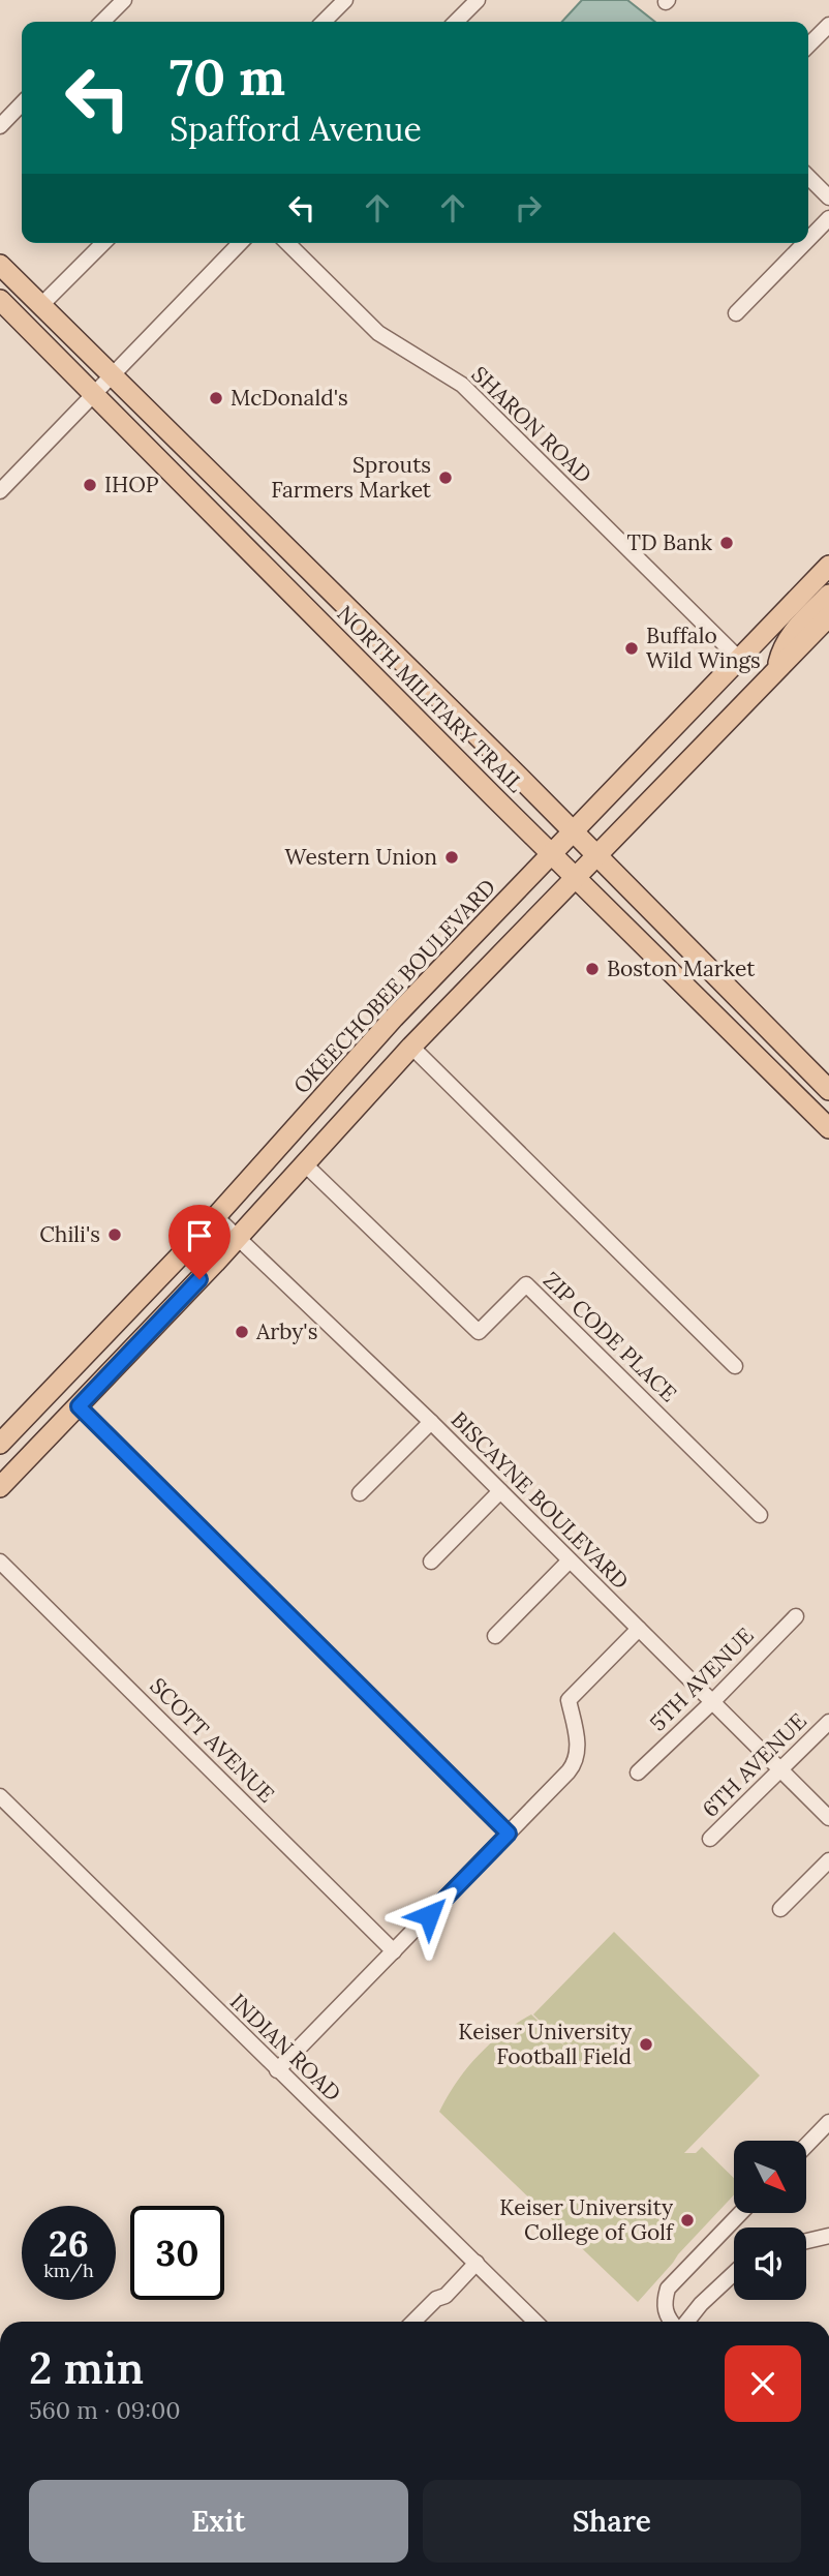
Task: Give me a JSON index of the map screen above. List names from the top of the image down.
{
  "streets": {
    "main road": ["NORTH MILITARY TRAIL", "OKEECHOBEE BOULEVARD"],
    "street": [
      "SHARON ROAD",
      "ZIP CODE PLACE",
      "BISCAYNE BOULEVARD",
      "5TH AVENUE",
      "SCOTT AVENUE",
      "6TH AVENUE",
      "INDIAN ROAD"
    ]
  },
  "crossings": [
    ["SHARON ROAD", "OKEECHOBEE BOULEVARD"],
    ["NORTH MILITARY TRAIL", "OKEECHOBEE BOULEVARD"],
    ["OKEECHOBEE BOULEVARD", "BISCAYNE BOULEVARD"],
    ["BISCAYNE BOULEVARD", "5TH AVENUE"],
    ["BISCAYNE BOULEVARD", "6TH AVENUE"]
  ],
  "places": [
    "McDonald's",
    "Sprouts Farmers Market",
    "IHOP",
    "TD Bank",
    "Buffalo Wild Wings",
    "Western Union",
    "Boston Market",
    "Chili's",
    "Arby's",
    "Keiser University Football Field",
    "Keiser University College of Golf"
  ],
  "north": "bottom right",
  "page": {
    "turn": ["70 m", "Spafford Avenue"],
    "speed": "26 km/h",
    "limit": "30",
    "heading": ["2 min", "560 m · 09:00"],
    "buttons": ["Exit", "Share"]
  }
}
